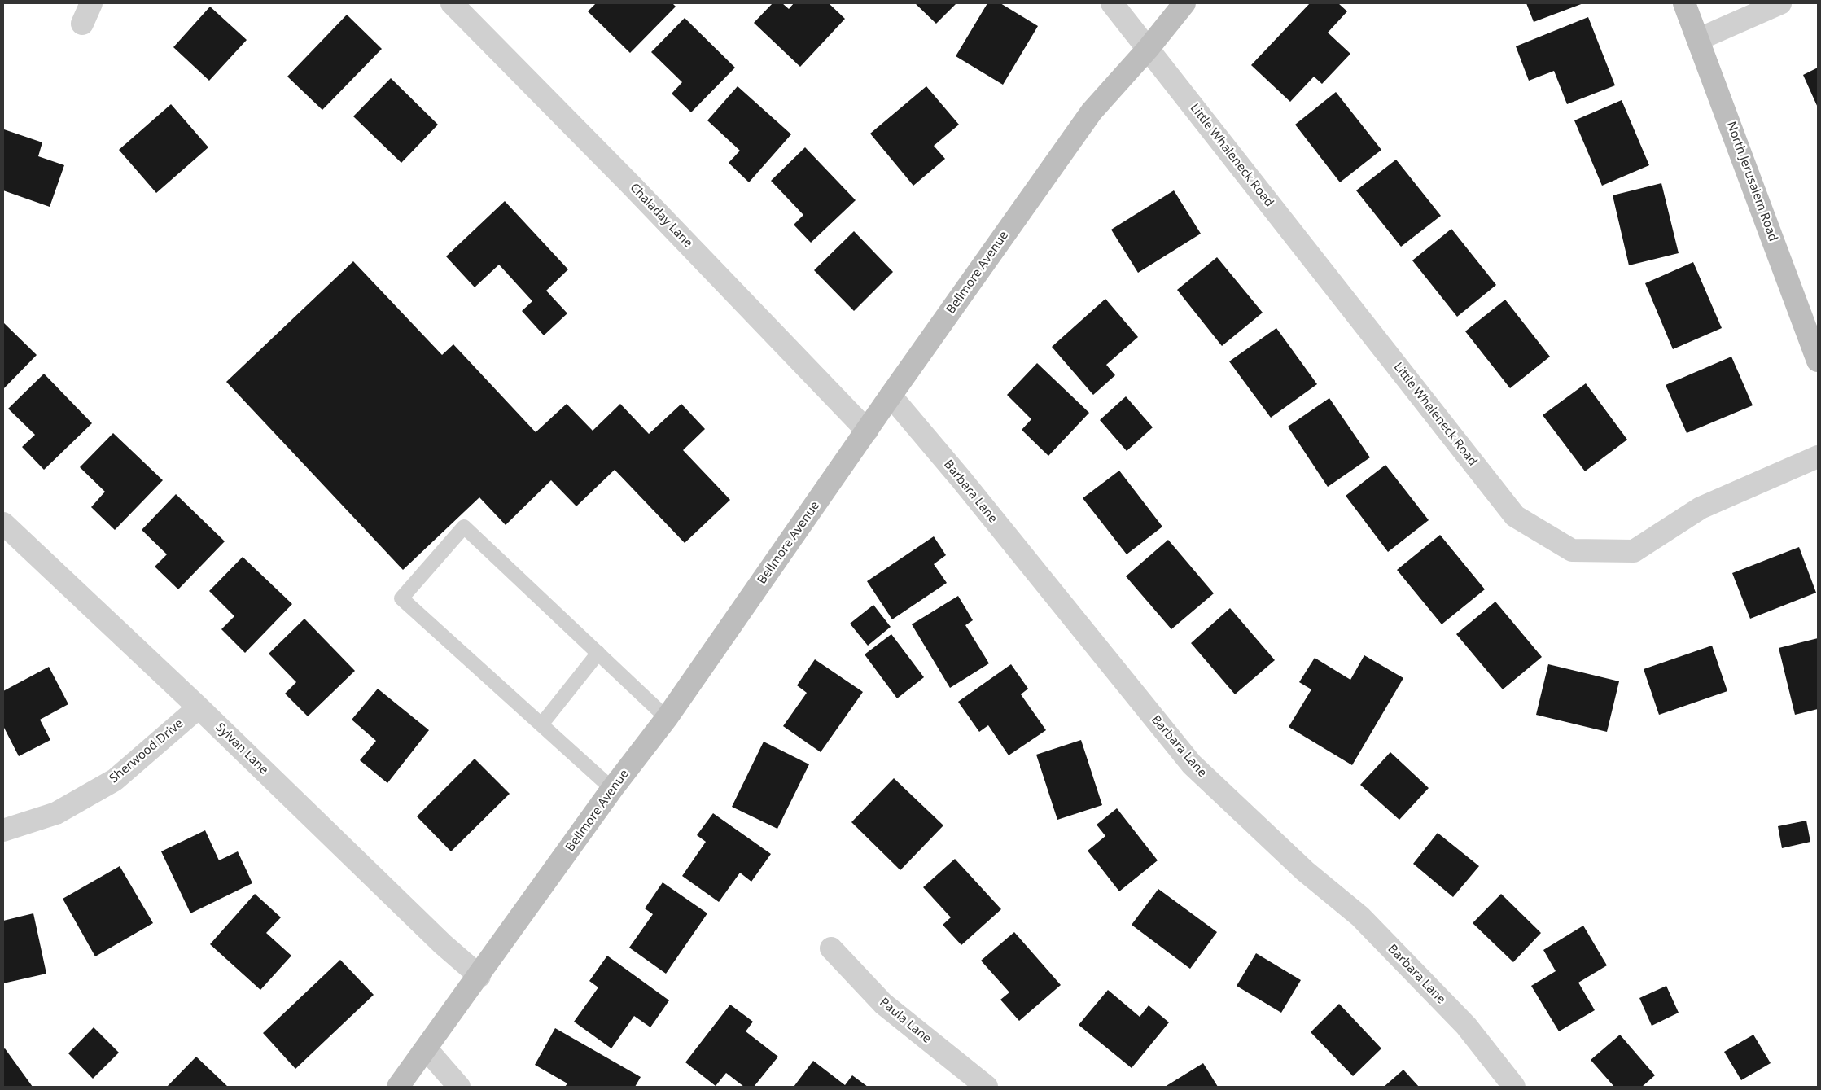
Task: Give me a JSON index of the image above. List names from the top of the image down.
{
  "streets": {
    "main road": ["North Jerusalem Road", "Bellmore Avenue"],
    "street": [
      "Little Whaleneck Road",
      "Chaladay Lane",
      "Barbara Lane",
      "Sylvan Lane",
      "Sherwood Drive",
      "Paula Lane"
    ]
  },
  "crossings": [
    ["Little Whaleneck Road", "Bellmore Avenue"],
    ["Chaladay Lane", "Bellmore Avenue"],
    ["Bellmore Avenue", "Barbara Lane"],
    ["Bellmore Avenue", "Sylvan Lane"],
    ["Sylvan Lane", "Sherwood Drive"]
  ]
}
